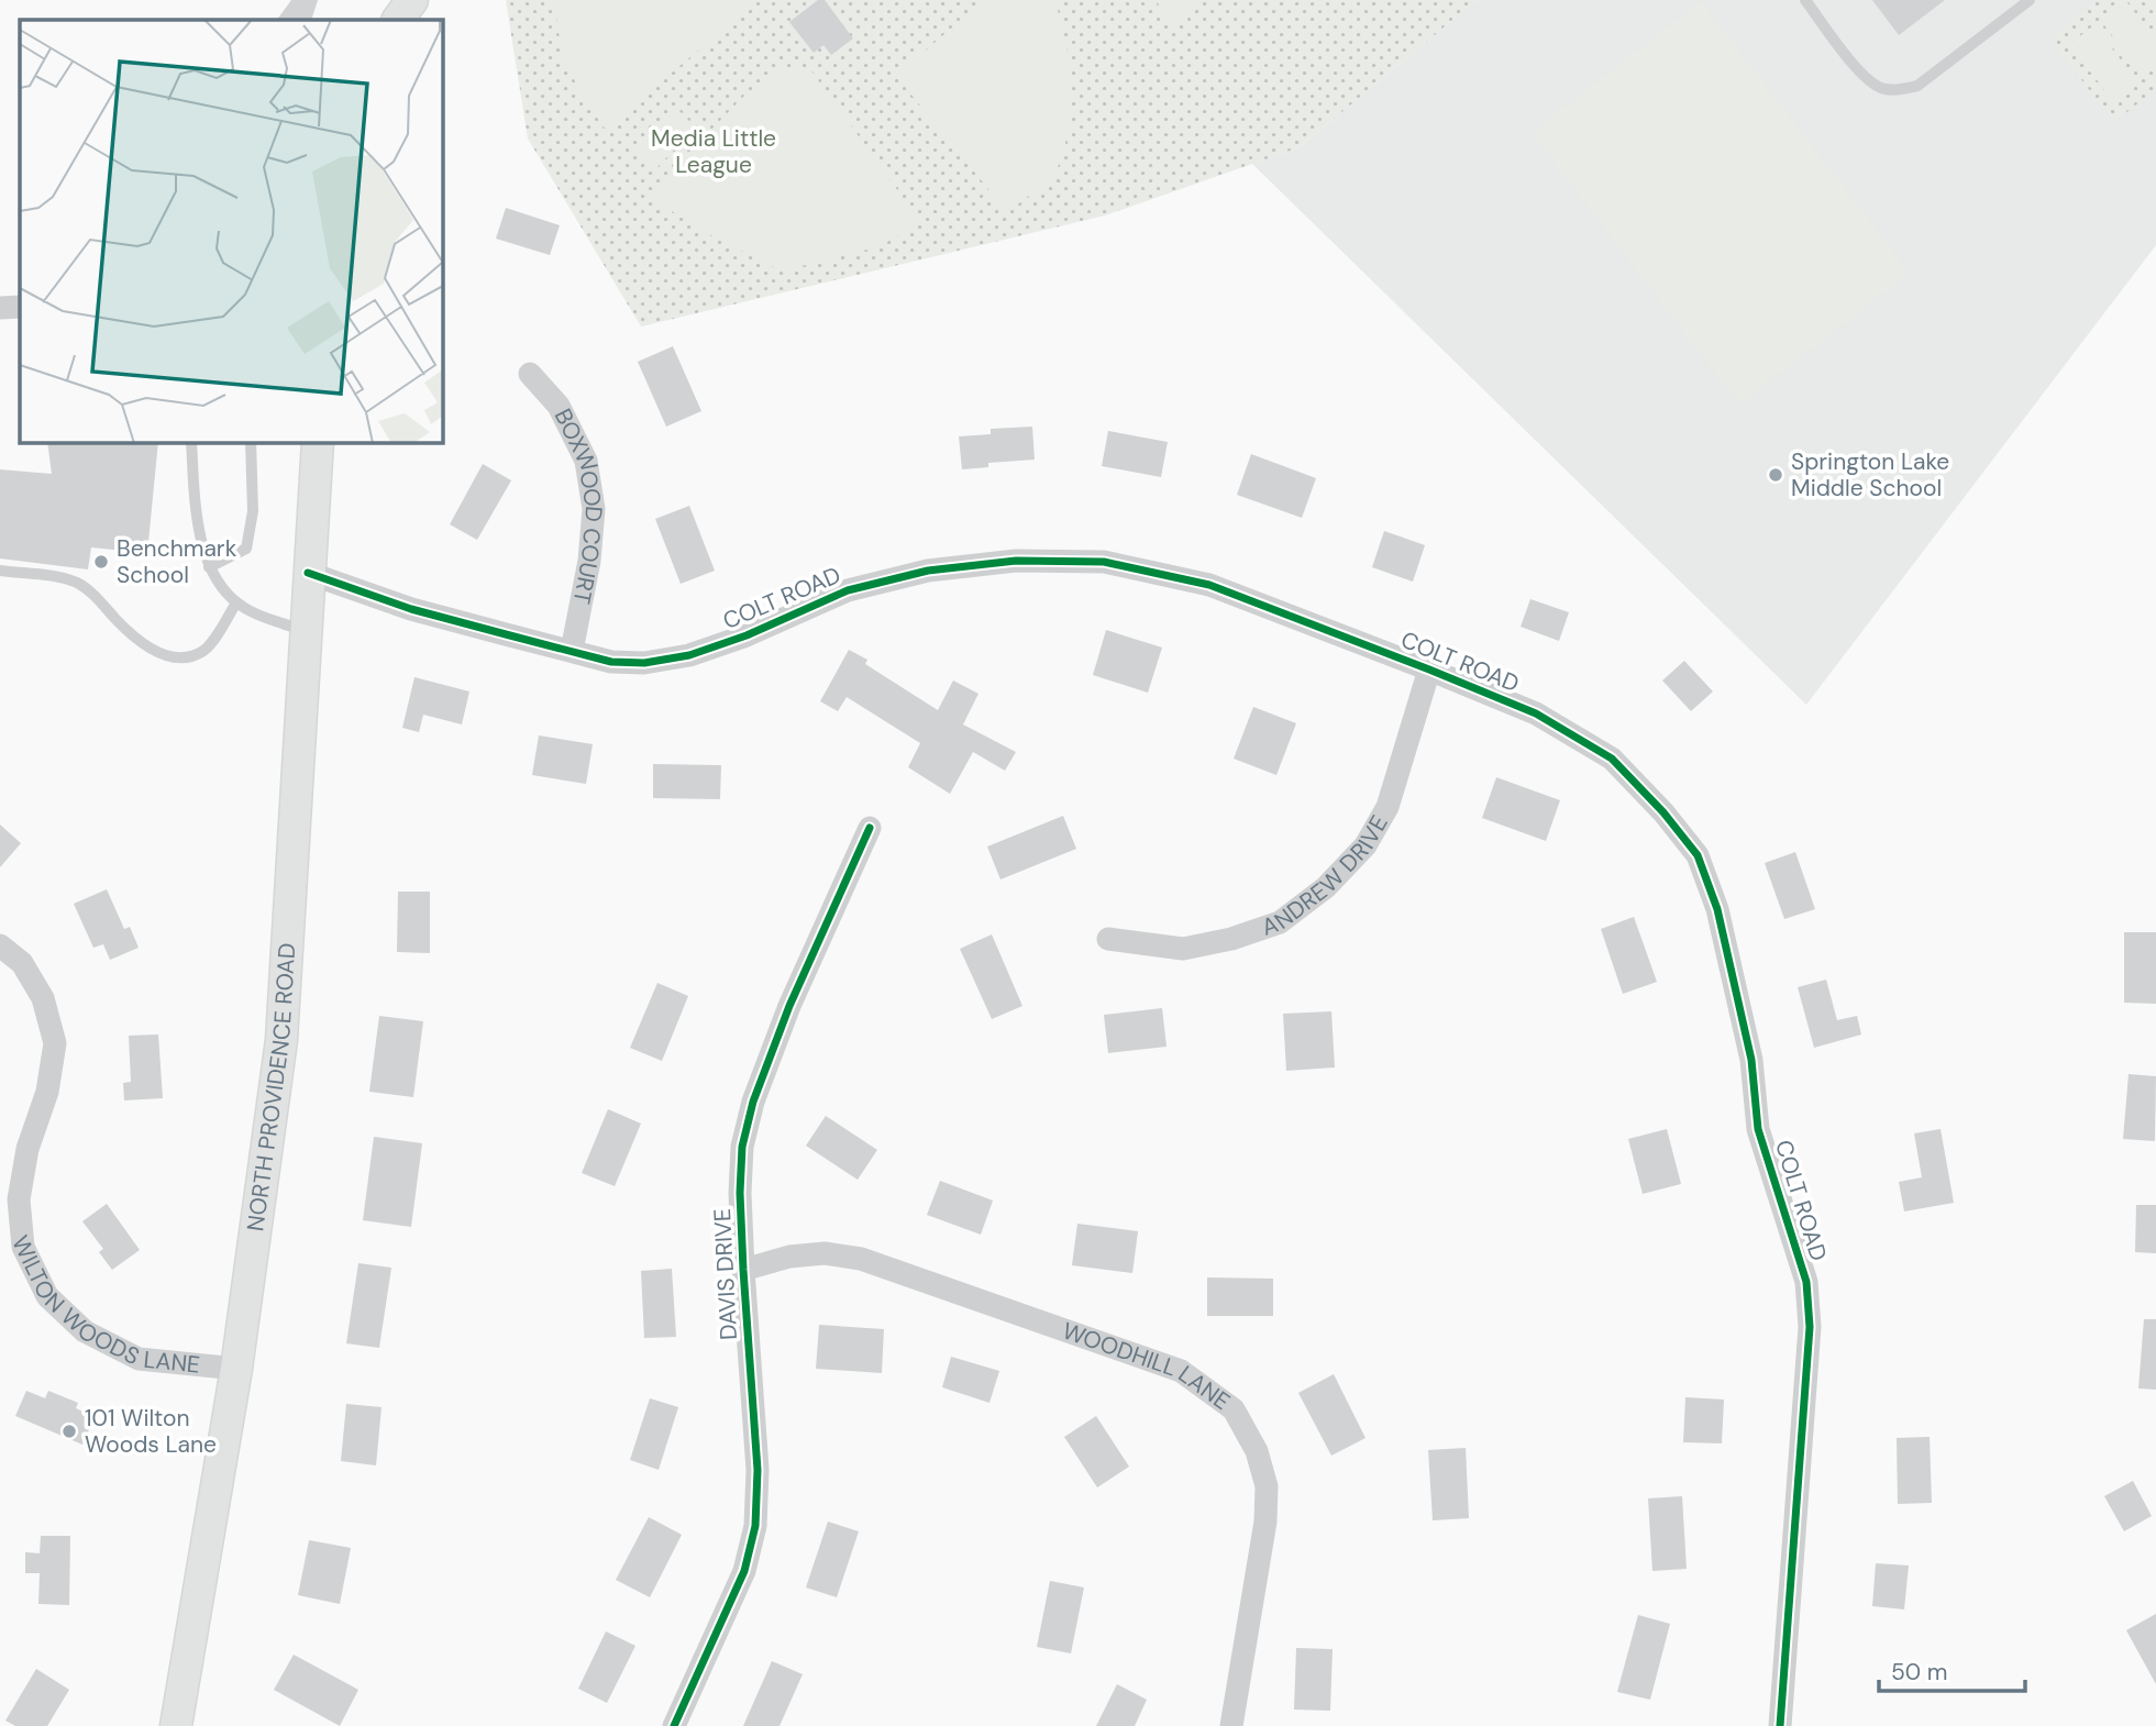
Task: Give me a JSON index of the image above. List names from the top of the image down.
{
  "streets": {
    "main road": ["NORTH PROVIDENCE ROAD"],
    "street": [
      "BOXWOOD COURT",
      "COLT ROAD",
      "ANDREW DRIVE",
      "DAVIS DRIVE",
      "WILTON WOODS LANE",
      "WOODHILL LANE"
    ]
  },
  "crossings": [
    ["BOXWOOD COURT", "COLT ROAD"],
    ["COLT ROAD", "ANDREW DRIVE"],
    ["COLT ROAD", "NORTH PROVIDENCE ROAD"],
    ["NORTH PROVIDENCE ROAD", "WILTON WOODS LANE"],
    ["DAVIS DRIVE", "WOODHILL LANE"]
  ],
  "parks": ["Media Little League"],
  "places": ["Springton Lake Middle School", "Benchmark School", "101 Wilton Woods Lane"],
  "scale_bar": "50 m"
}
